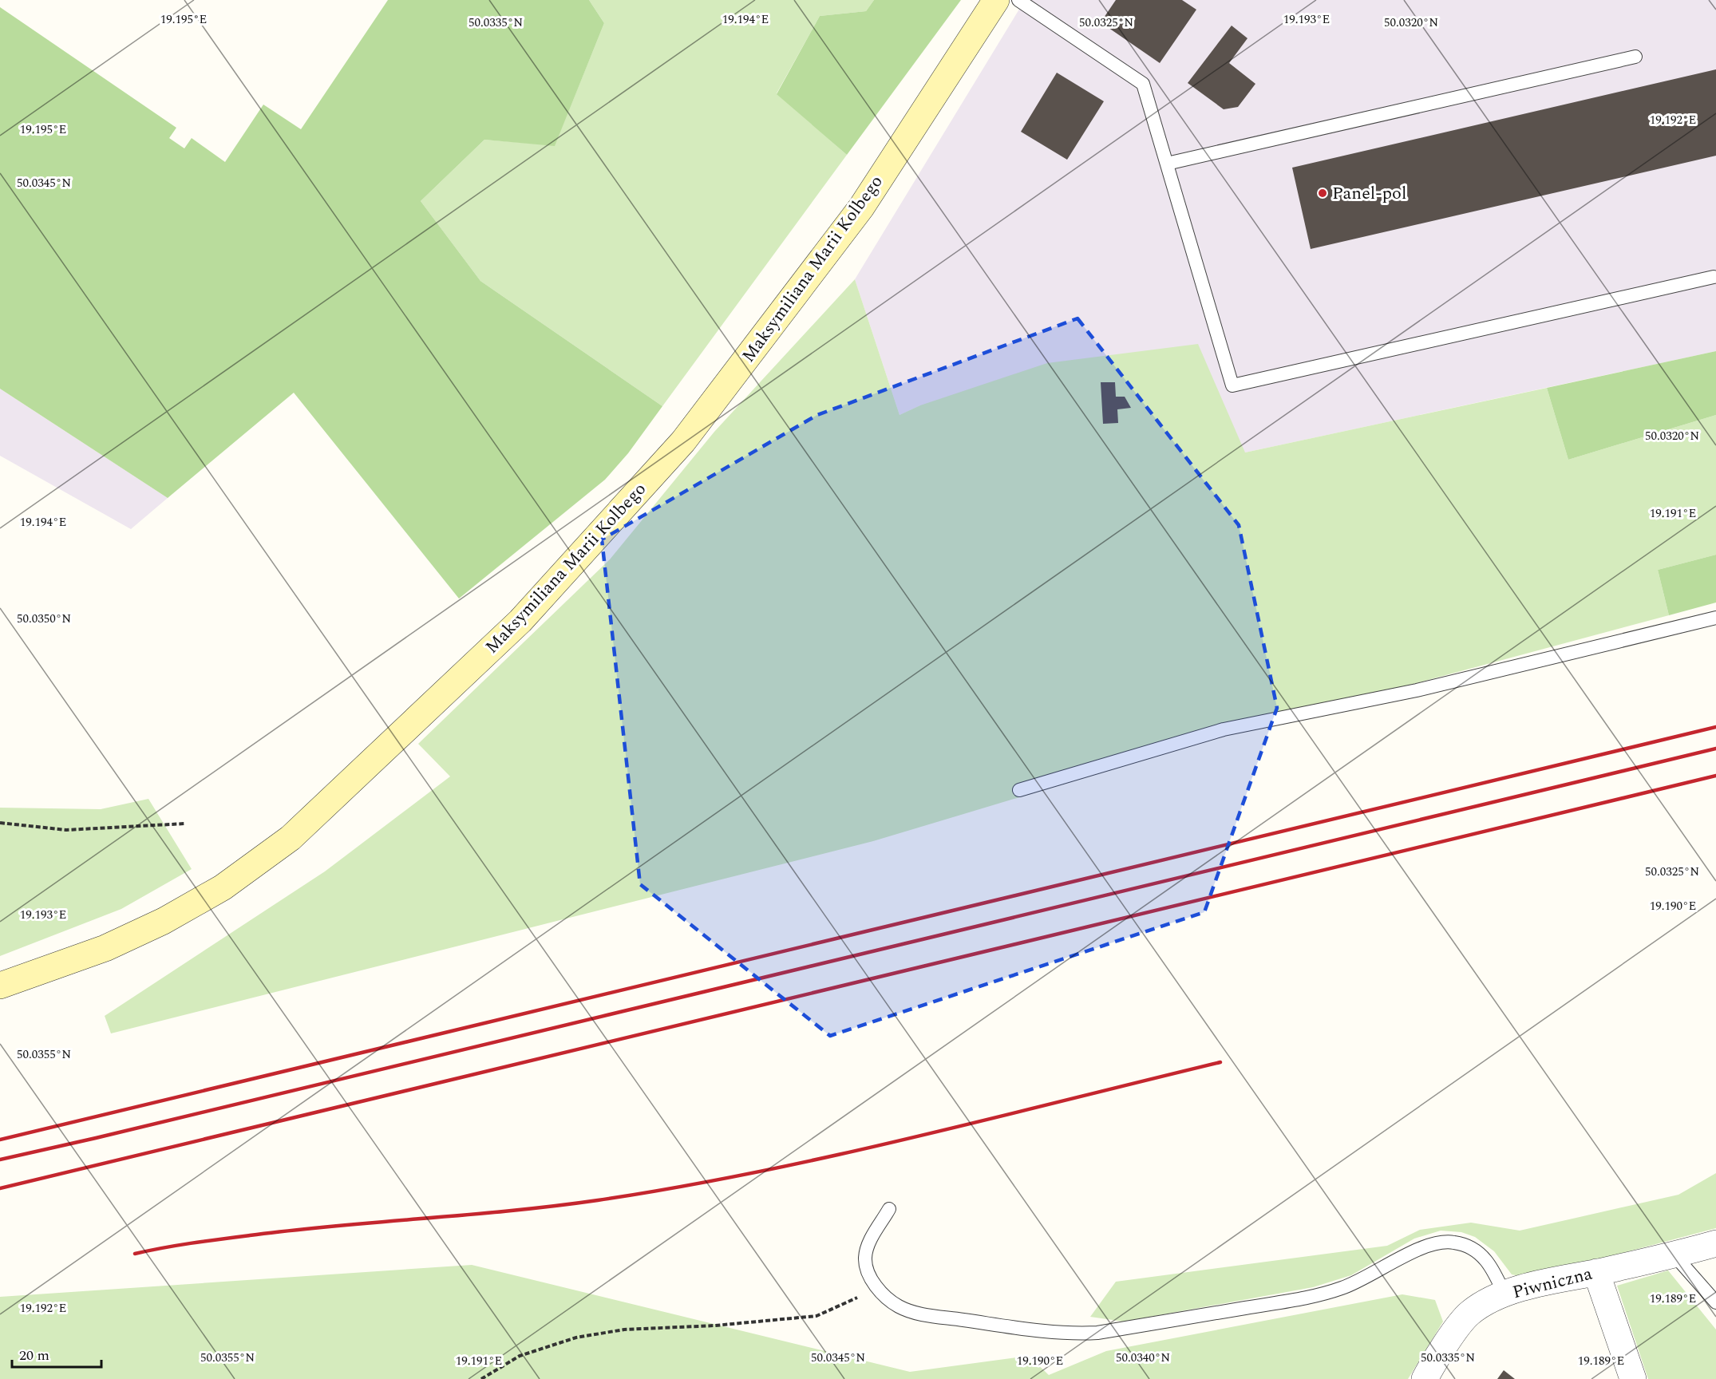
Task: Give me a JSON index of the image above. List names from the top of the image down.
{
  "streets": {
    "street": ["Maksymiliana Marii Kolbego", "Piwniczna"]
  },
  "places": ["Panel-pol"],
  "scale_bar": "20 m",
  "coordinates": [
    "19.195°E",
    "19.194°E",
    "19.193°E",
    "50.0335°N",
    "50.0325°N",
    "50.0320°N",
    "19.192°E",
    "50.0345°N",
    "19.191°E",
    "50.0350°N",
    "19.190°E",
    "50.0355°N",
    "19.189°E",
    "50.0340°N"
  ]
}
